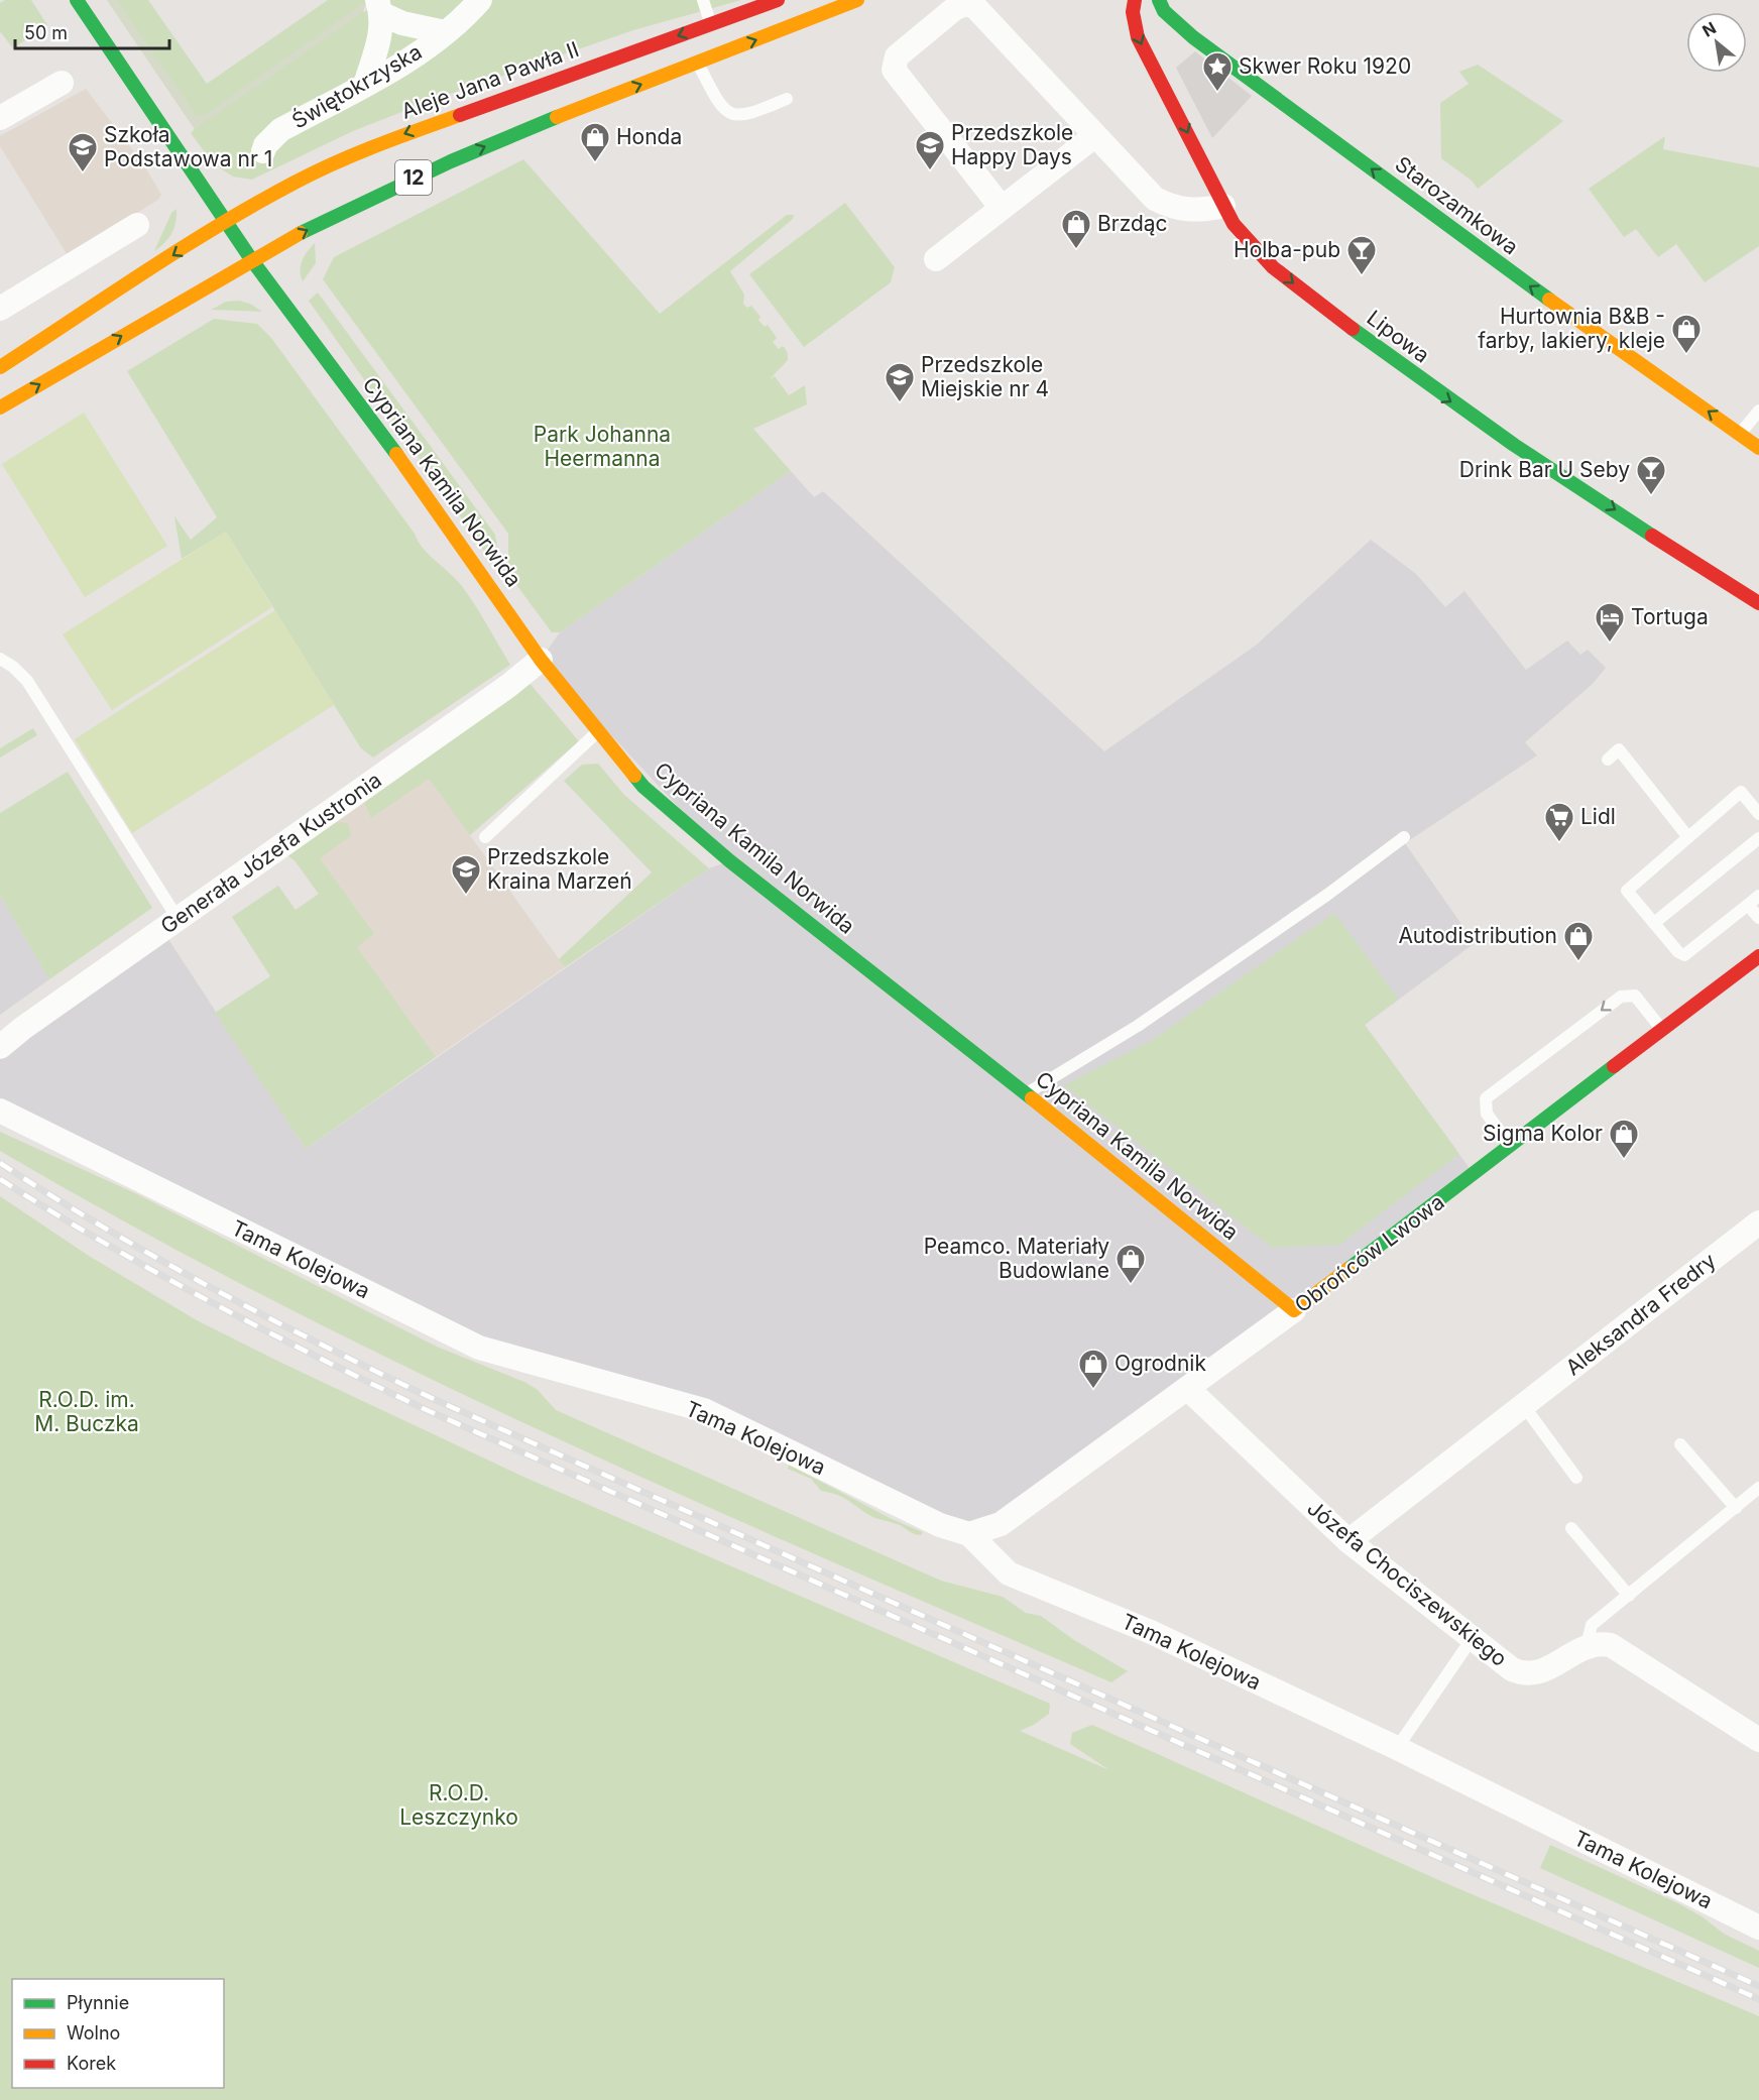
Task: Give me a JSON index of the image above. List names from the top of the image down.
{
  "streets": {
    "street": [
      "Aleje Jana Pawła II",
      "Świętokrzyska",
      "12",
      "Starozamkowa",
      "Lipowa",
      "Cypriana Kamila Norwida",
      "Generała Józefa Kustronia",
      "Obrońców Lwowa",
      "Tama Kolejowa",
      "Aleksandra Fredry",
      "Józefa Chociszewskiego"
    ]
  },
  "crossings": [
    ["Aleje Jana Pawła II", "12"],
    ["Aleje Jana Pawła II", "Cypriana Kamila Norwida"],
    ["12", "Cypriana Kamila Norwida"],
    ["Cypriana Kamila Norwida", "Generała Józefa Kustronia"],
    ["Cypriana Kamila Norwida", "Obrońców Lwowa"],
    ["Obrońców Lwowa", "Tama Kolejowa"],
    ["Obrońców Lwowa", "Józefa Chociszewskiego"],
    ["Aleksandra Fredry", "Józefa Chociszewskiego"]
  ],
  "one_way": ["Starozamkowa", "Lipowa"],
  "parks": ["Park Johanna Heermanna", "R.O.D. im. M. Buczka", "R.O.D. Leszczynko"],
  "places": {
    "place": ["Skwer Roku 1920"],
    "shop": [
      "Honda",
      "Brzdąc",
      "Hurtownia B&B - farby, lakiery, kleje",
      "Autodistribution",
      "Sigma Kolor",
      "Peamco. Materiały Budowlane",
      "Ogrodnik"
    ],
    "school or university": [
      "Przedszkole Happy Days",
      "Szkoła Podstawowa nr 1",
      "Przedszkole Miejskie nr 4",
      "Przedszkole Kraina Marzeń"
    ],
    "bar": ["Holba-pub", "Drink Bar U Seby"],
    "hotel": ["Tortuga"],
    "supermarket": ["Lidl"]
  },
  "legend": ["Płynnie", "Wolno", "Korek"],
  "scale_bar": "50 m",
  "north": "top left"
}
